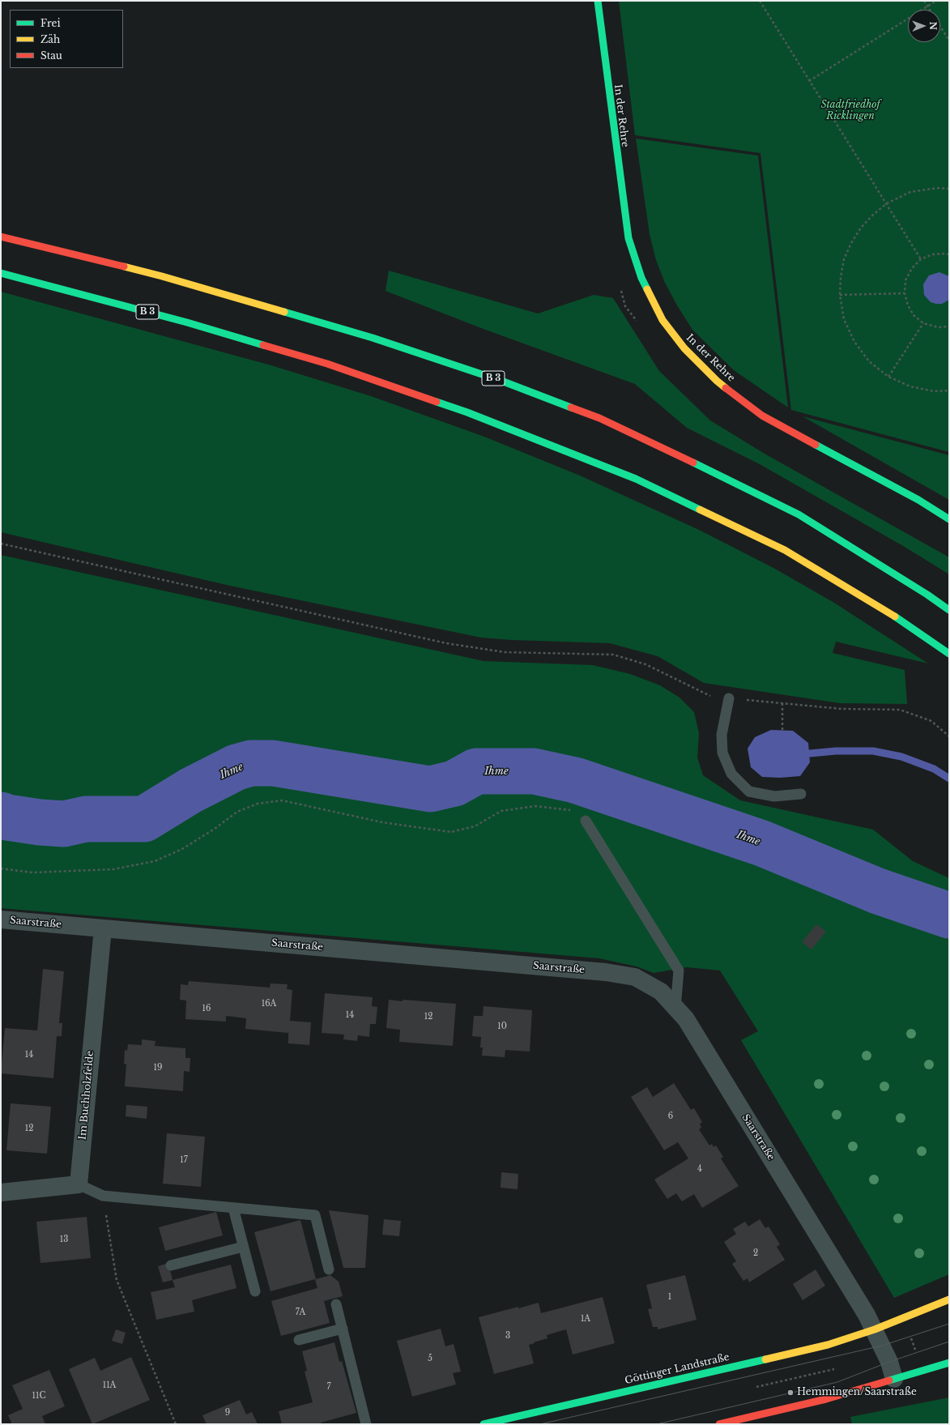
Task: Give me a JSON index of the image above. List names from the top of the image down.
{
  "streets": {
    "main road": ["In der Rehre", "B 3", "Göttinger Landstraße"],
    "street": ["Saarstraße", "Im Buchholzfelde"]
  },
  "crossings": [
    ["Saarstraße", "Im Buchholzfelde"],
    ["Saarstraße", "Göttinger Landstraße"]
  ],
  "water": ["Ihme"],
  "parks": ["Stadtfriedhof Ricklingen"],
  "places": ["Hemmingen/Saarstraße"],
  "house_numbers": [
    "16A",
    "16",
    "14",
    "12",
    "10",
    "14",
    "19",
    "6",
    "12",
    "17",
    "4",
    "13",
    "2",
    "1",
    "7A",
    "1A",
    "3",
    "5",
    "11A",
    "7",
    "11C",
    "9"
  ],
  "legend": ["Frei", "Zäh", "Stau"],
  "north": "right"
}
